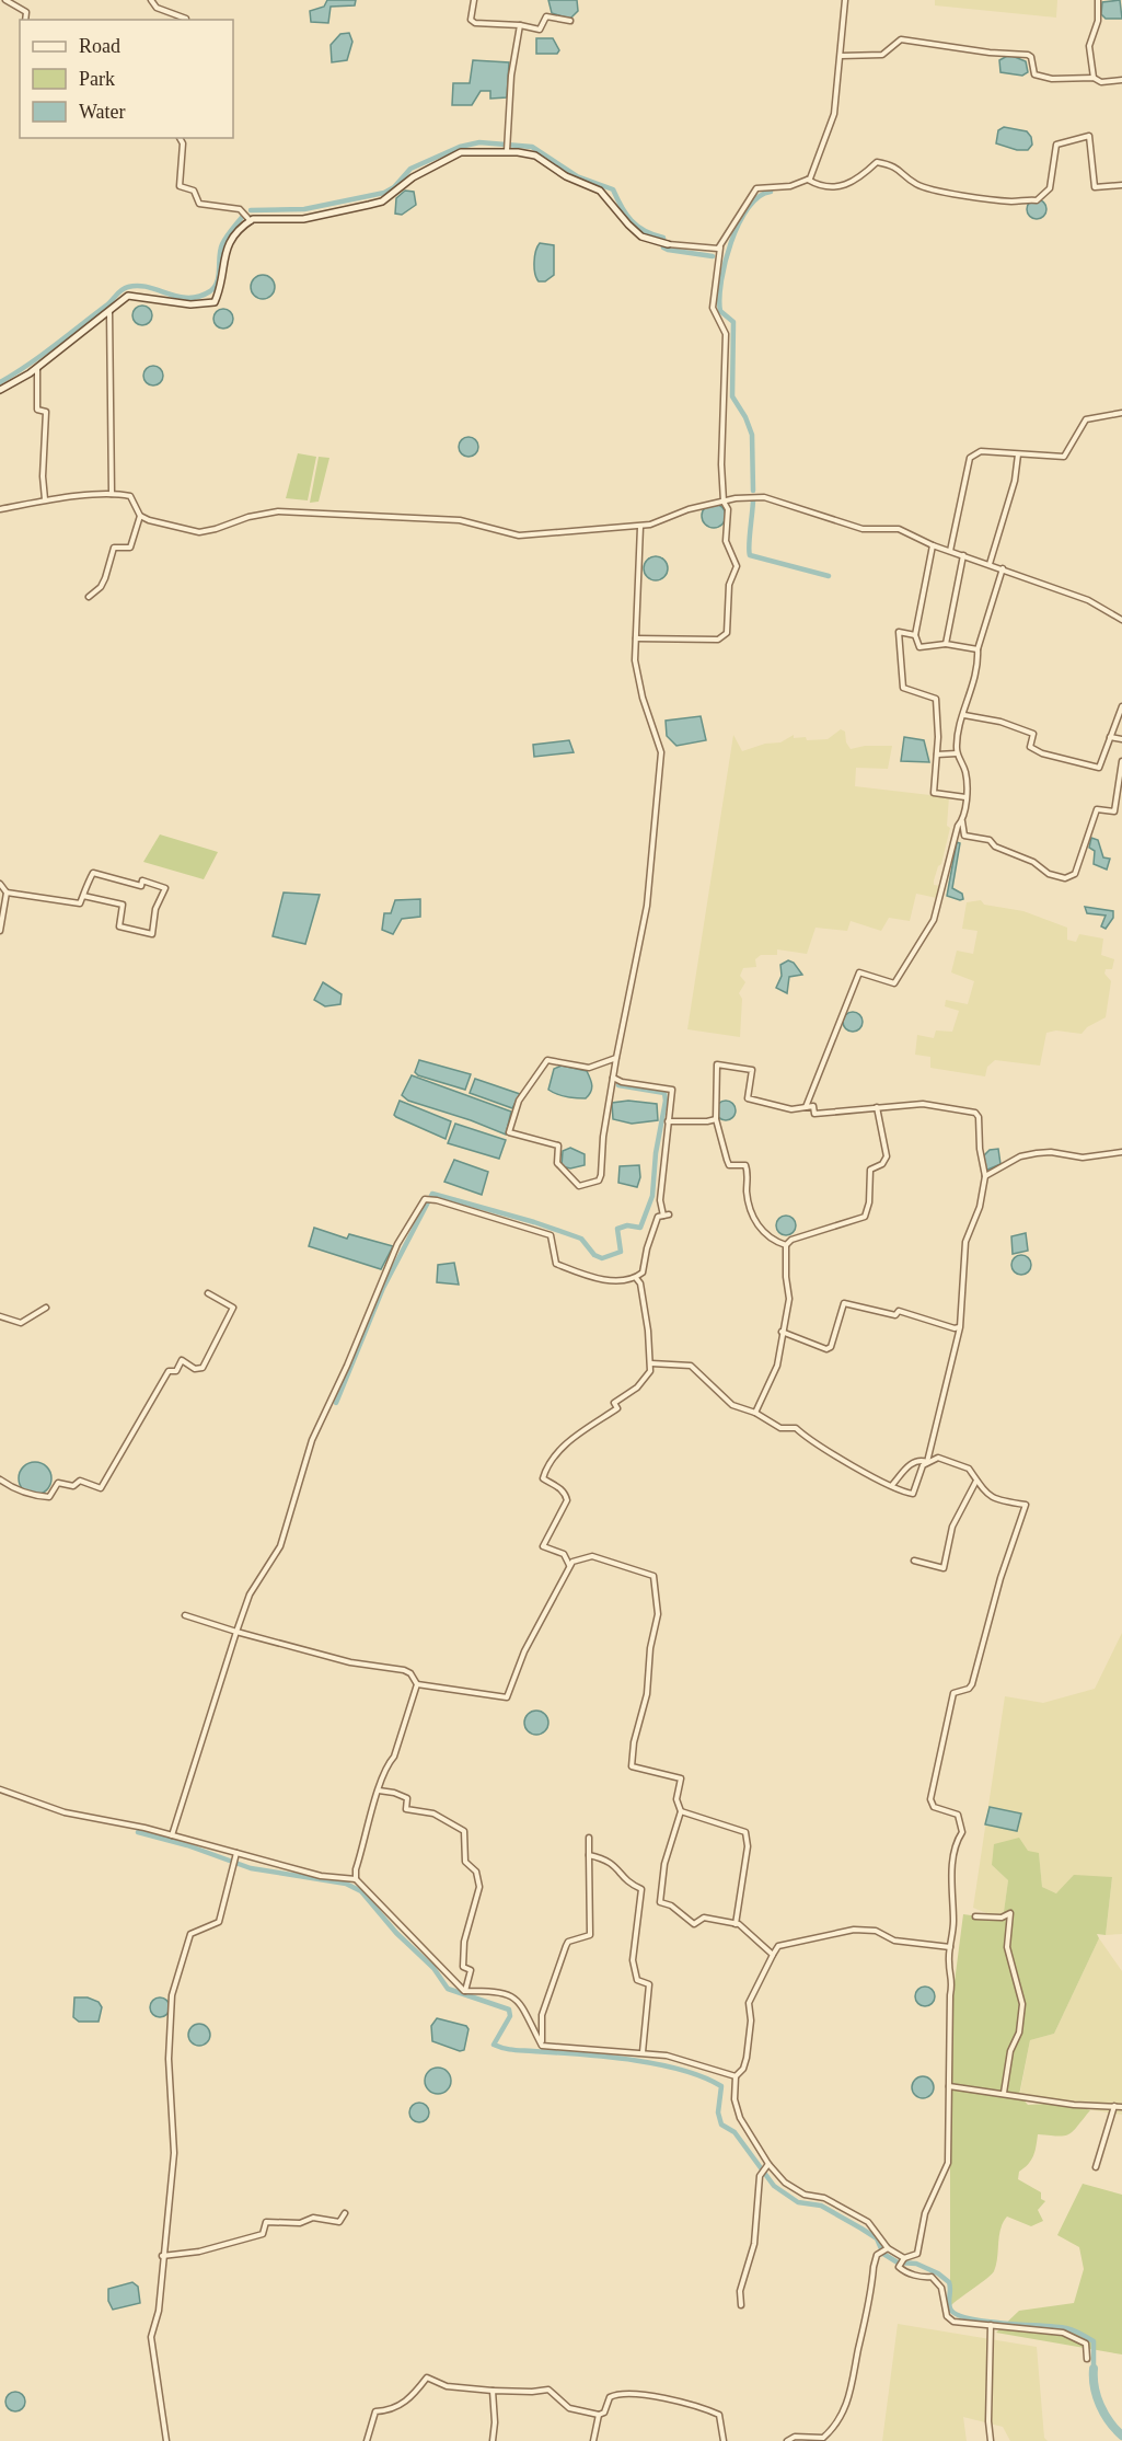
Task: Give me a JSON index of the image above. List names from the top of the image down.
{
  "legend": ["Road", "Park", "Water"]
}
